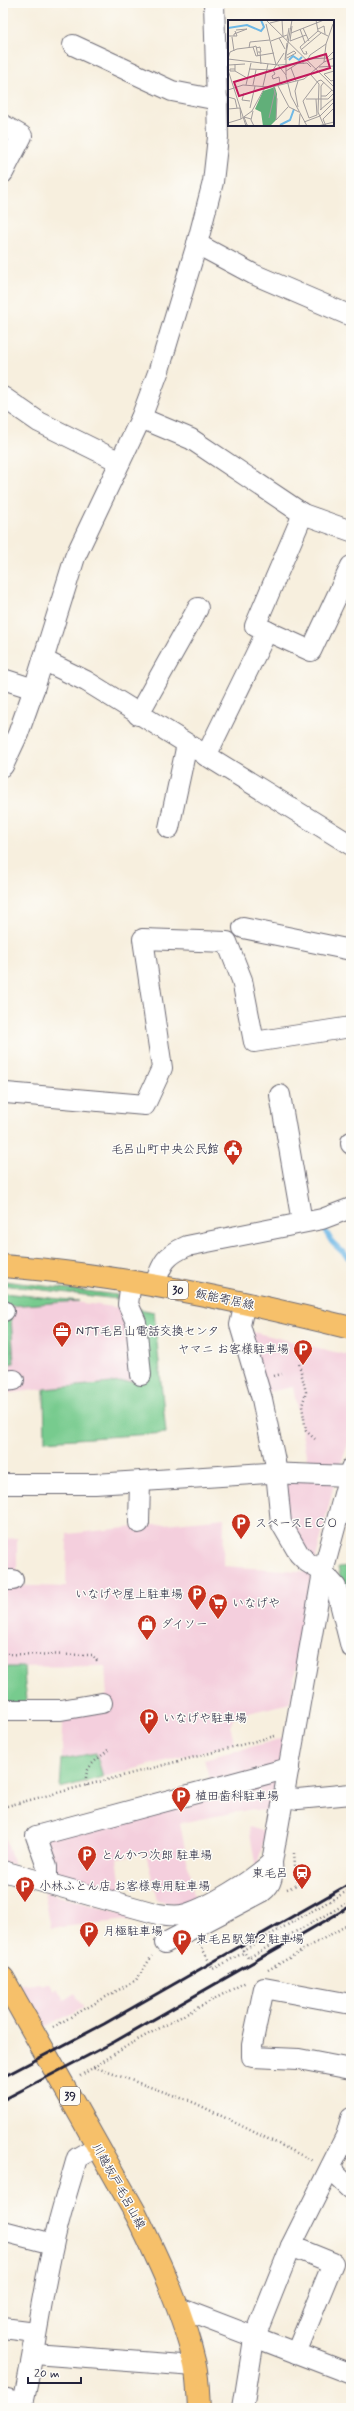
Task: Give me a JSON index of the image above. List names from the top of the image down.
{
  "streets": {
    "main road": [
      "30",
      "飯能寄居線",
      "39",
      "川越坂戸毛呂山線"
    ]
  },
  "places": {
    "public building": ["毛呂山町中央公民館"],
    "office": ["NTT毛呂山電話交換センタ"],
    "parking": [
      "ヤマニ お客様駐車場",
      "スペースＥＣＯ",
      "いなげや屋上駐車場",
      "いなげや駐車場",
      "植田歯科駐車場",
      "とんかつ次郎 駐車場",
      "小林ふとん店 お客様専用駐車場",
      "月極駐車場",
      "東毛呂駅第２駐車場"
    ],
    "supermarket": ["いなげや"],
    "shop": ["ダイソー"],
    "station": ["東毛呂"]
  },
  "scale_bar": "20 m"
}
